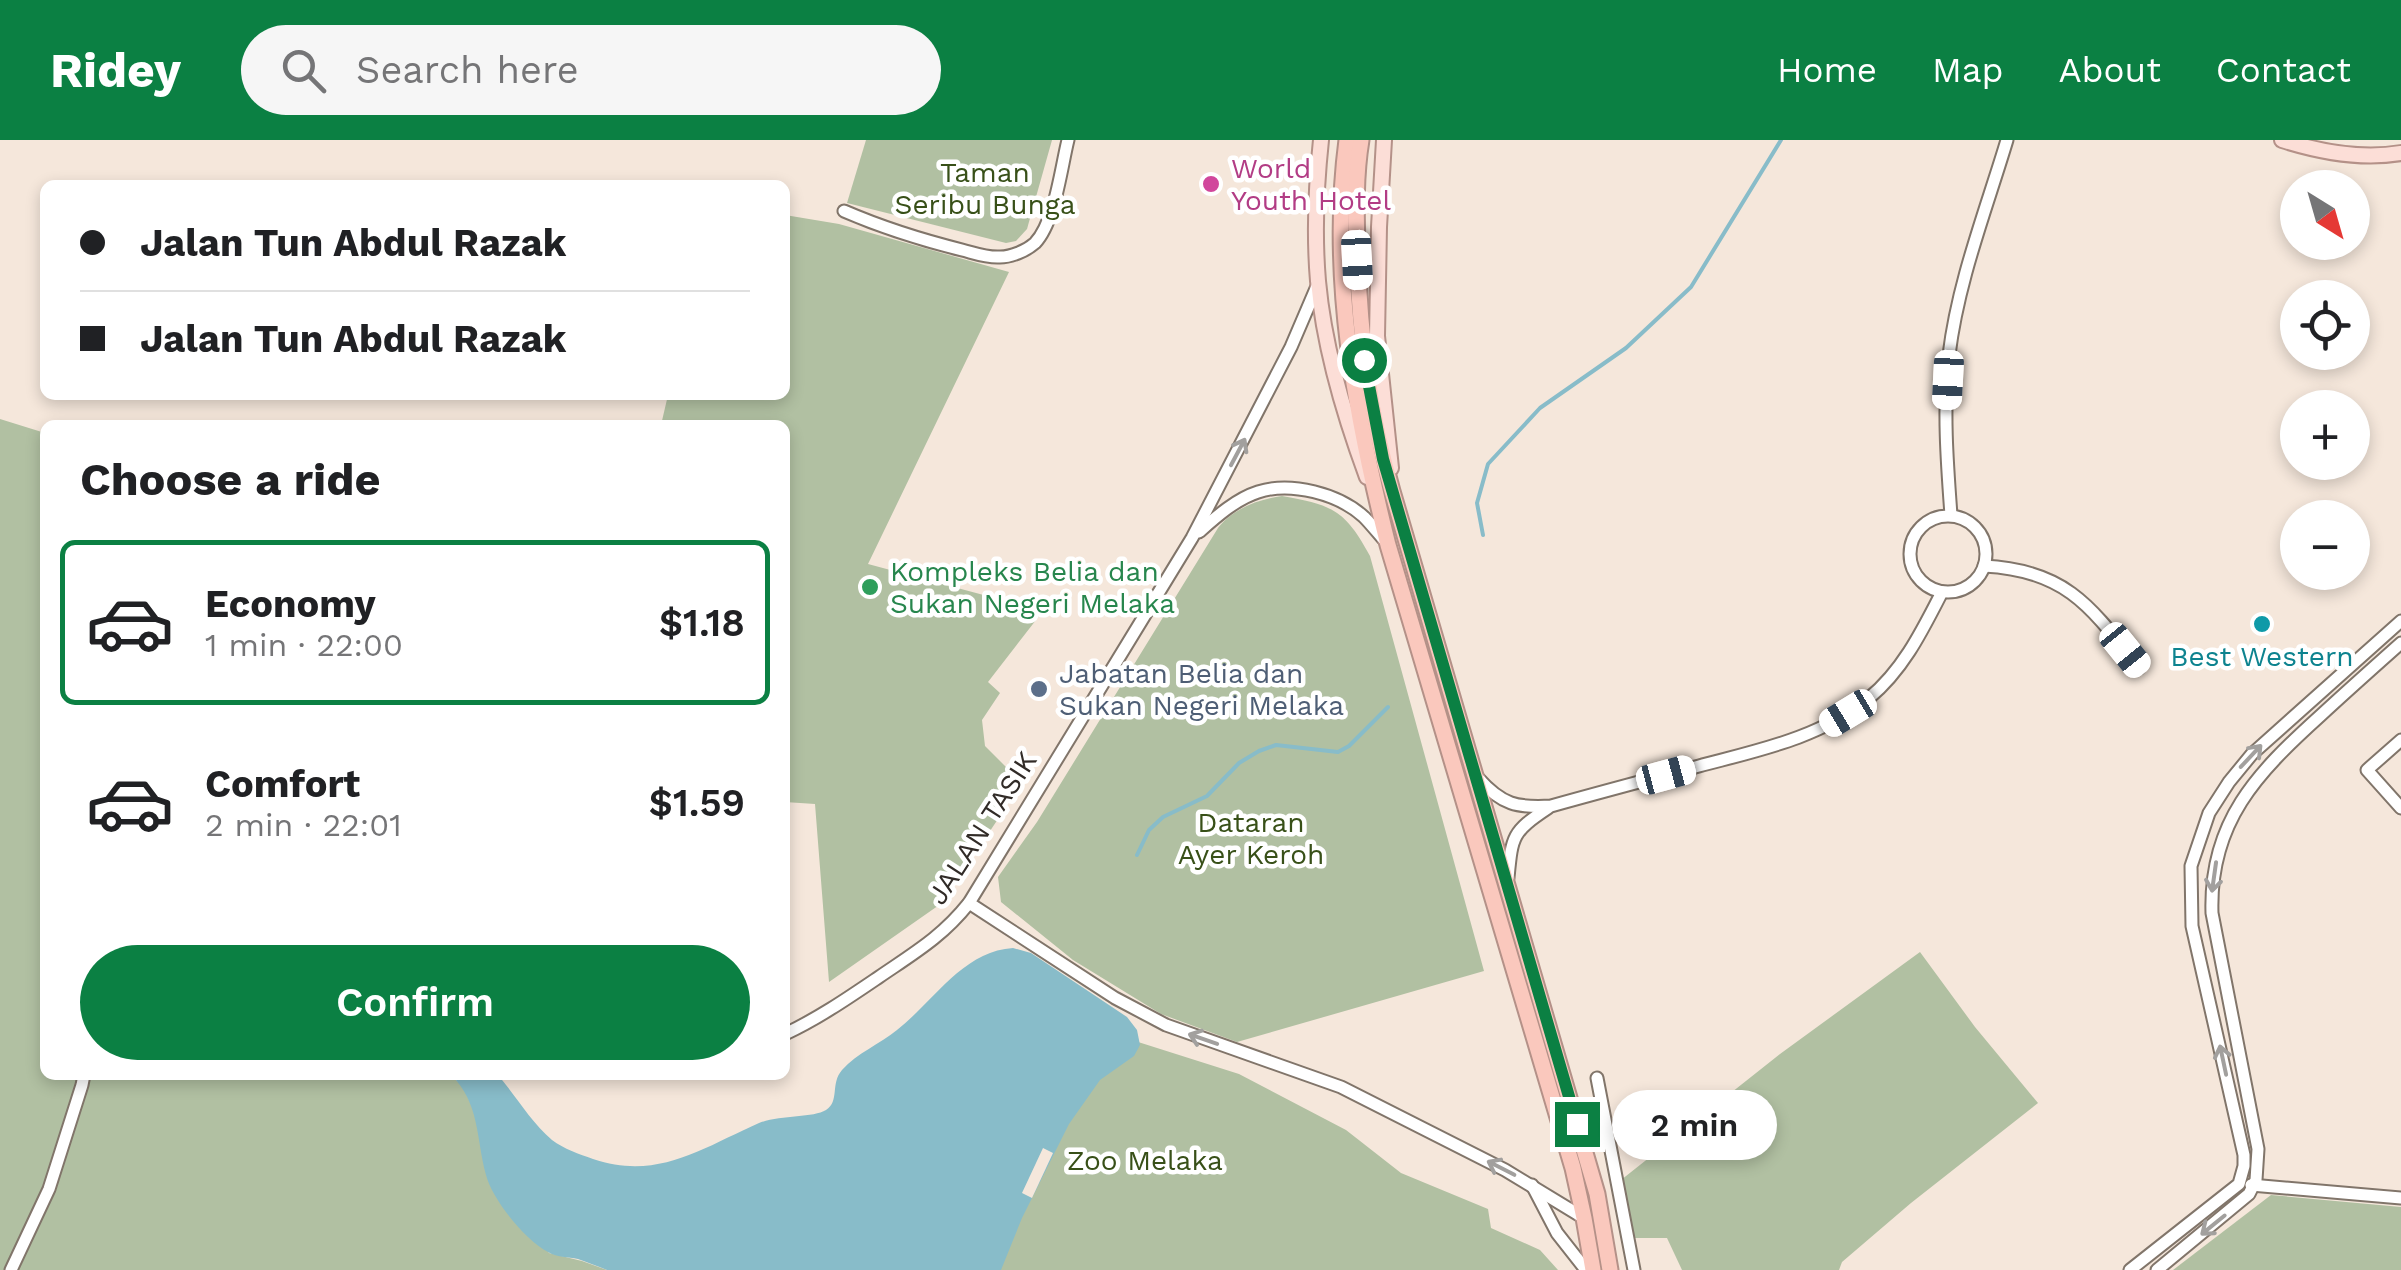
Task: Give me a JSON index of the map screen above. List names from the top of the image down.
{
  "streets": {
    "street": ["JALAN TASIK"]
  },
  "parks": ["Taman Seribu Bunga", "Dataran Ayer Keroh", "Zoo Melaka"],
  "places": [
    "World Youth Hotel",
    "Kompleks Belia dan Sukan Negeri Melaka",
    "Best Western",
    "Jabatan Belia dan Sukan Negeri Melaka"
  ],
  "north": "bottom right",
  "page": {
    "header": "Ridey",
    "search": "Search here",
    "nav": [
      "Home",
      "Map",
      "About",
      "Contact"
    ],
    "map_buttons": ["+", "−"],
    "banner": ["Jalan Tun Abdul Razak", "Jalan Tun Abdul Razak"],
    "heading": "Choose a ride",
    "list": [
      {
        "name": "Economy",
        "note": "1 min · 22:00",
        "value": "$1.18"
      },
      {
        "name": "Comfort",
        "note": "2 min · 22:01",
        "value": "$1.59"
      }
    ],
    "buttons": "Confirm",
    "bubble": "2 min"
  }
}
